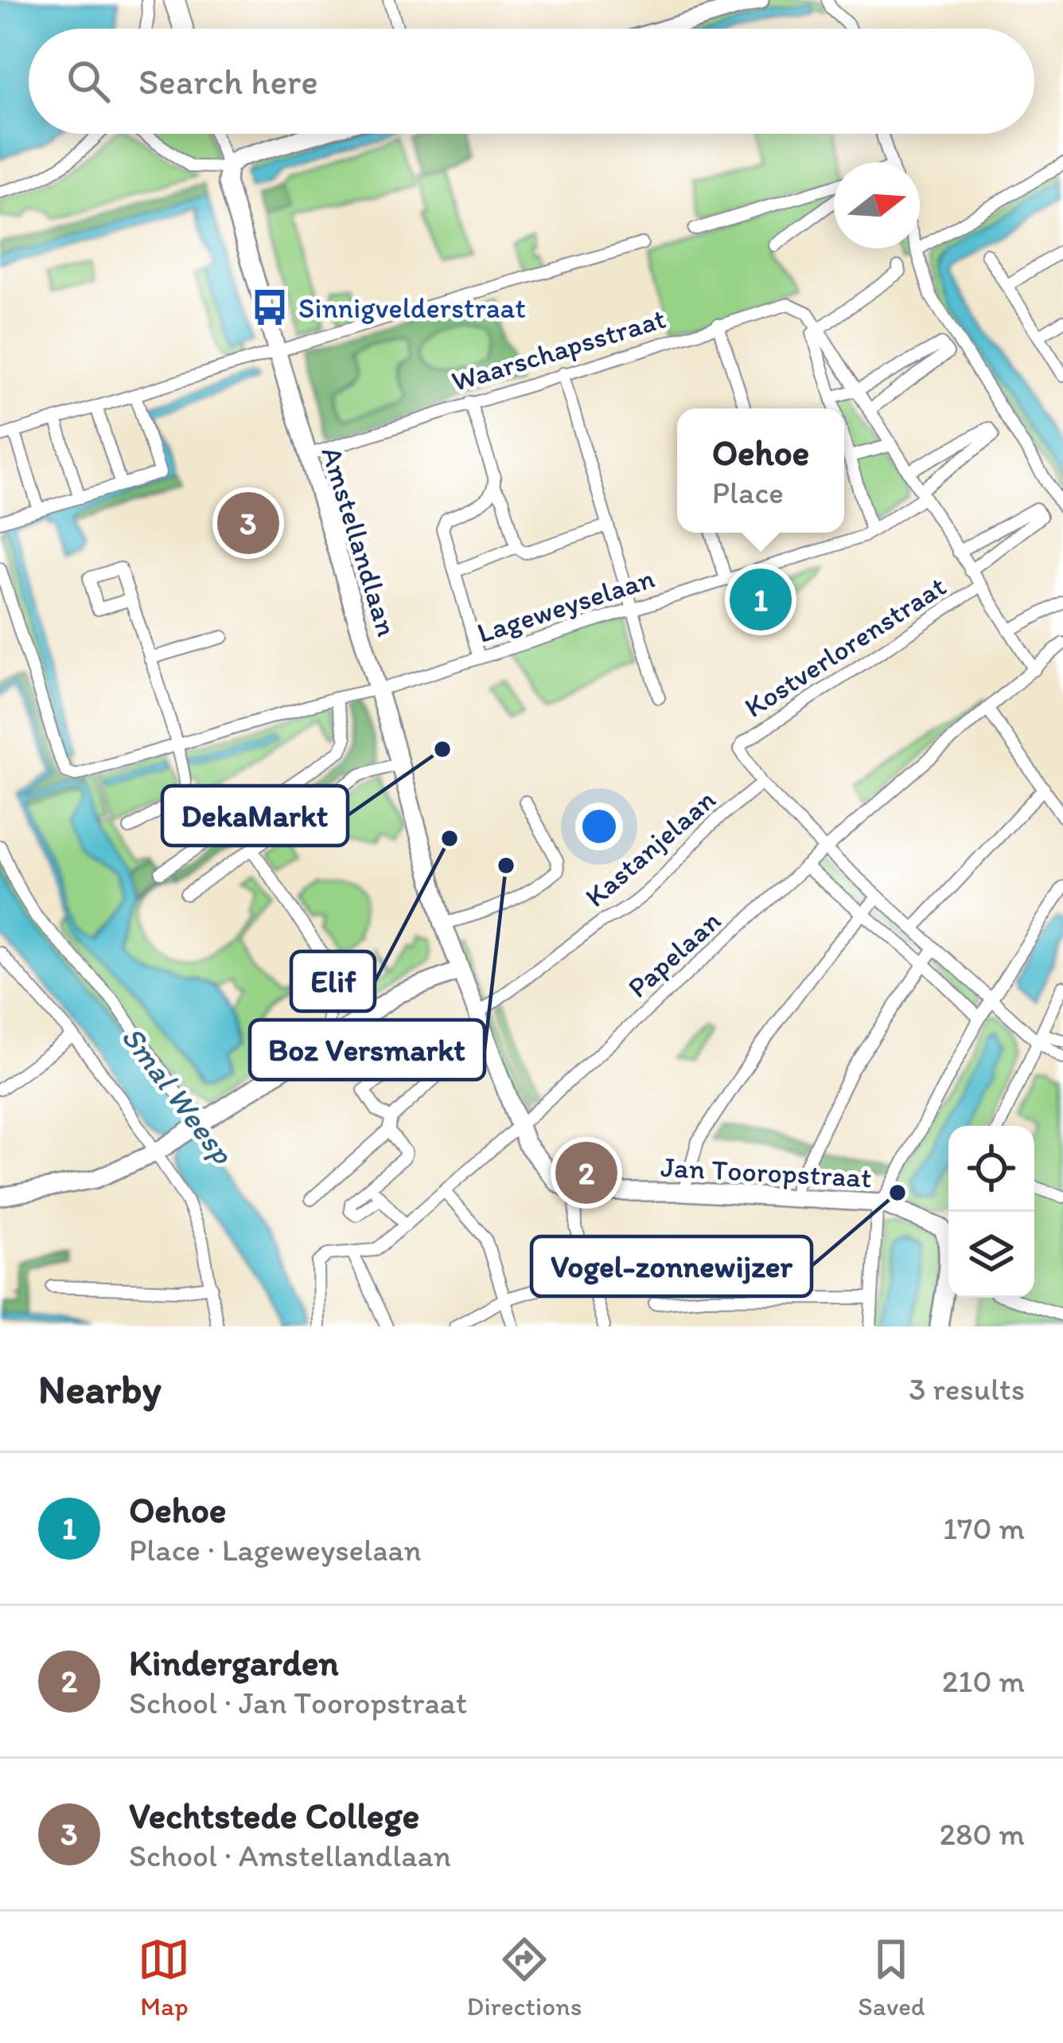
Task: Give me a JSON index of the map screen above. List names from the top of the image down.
{
  "streets": {
    "main road": ["Amstellandlaan", "Jan Tooropstraat"],
    "street": [
      "Waarschapsstraat",
      "Lageweyselaan",
      "Kostverlorenstraat",
      "Kastanjelaan",
      "Papelaan"
    ]
  },
  "crossings": [
    ["Waarschapsstraat", "Amstellandlaan"],
    ["Waarschapsstraat", "Lageweyselaan"],
    ["Waarschapsstraat", "Kostverlorenstraat"],
    ["Waarschapsstraat", "Papelaan"],
    ["Amstellandlaan", "Lageweyselaan"],
    ["Amstellandlaan", "Kastanjelaan"],
    ["Amstellandlaan", "Papelaan"],
    ["Amstellandlaan", "Jan Tooropstraat"],
    ["Kostverlorenstraat", "Kastanjelaan"]
  ],
  "water": ["Smal Weesp"],
  "places": {
    "bus stop": ["Sinnigvelderstraat"],
    "other": [
      "DekaMarkt",
      "Elif",
      "Boz Versmarkt",
      "Vogel-zonnewijzer"
    ]
  },
  "north": "right",
  "page": {
    "search": "Search here",
    "popup": ["Oehoe", "Place"],
    "pins": ["3", "1", "2"],
    "heading": ["Nearby", "3 results"],
    "list": [
      {
        "mark": "1",
        "name": "Oehoe",
        "note": "Place · Lageweyselaan",
        "value": "170 m"
      },
      {
        "mark": "2",
        "name": "Kindergarden",
        "note": "School · Jan Tooropstraat",
        "value": "210 m"
      },
      {
        "mark": "3",
        "name": "Vechtstede College",
        "note": "School · Amstellandlaan",
        "value": "280 m"
      }
    ],
    "nav": ["Map", "Directions", "Saved"]
  }
}
